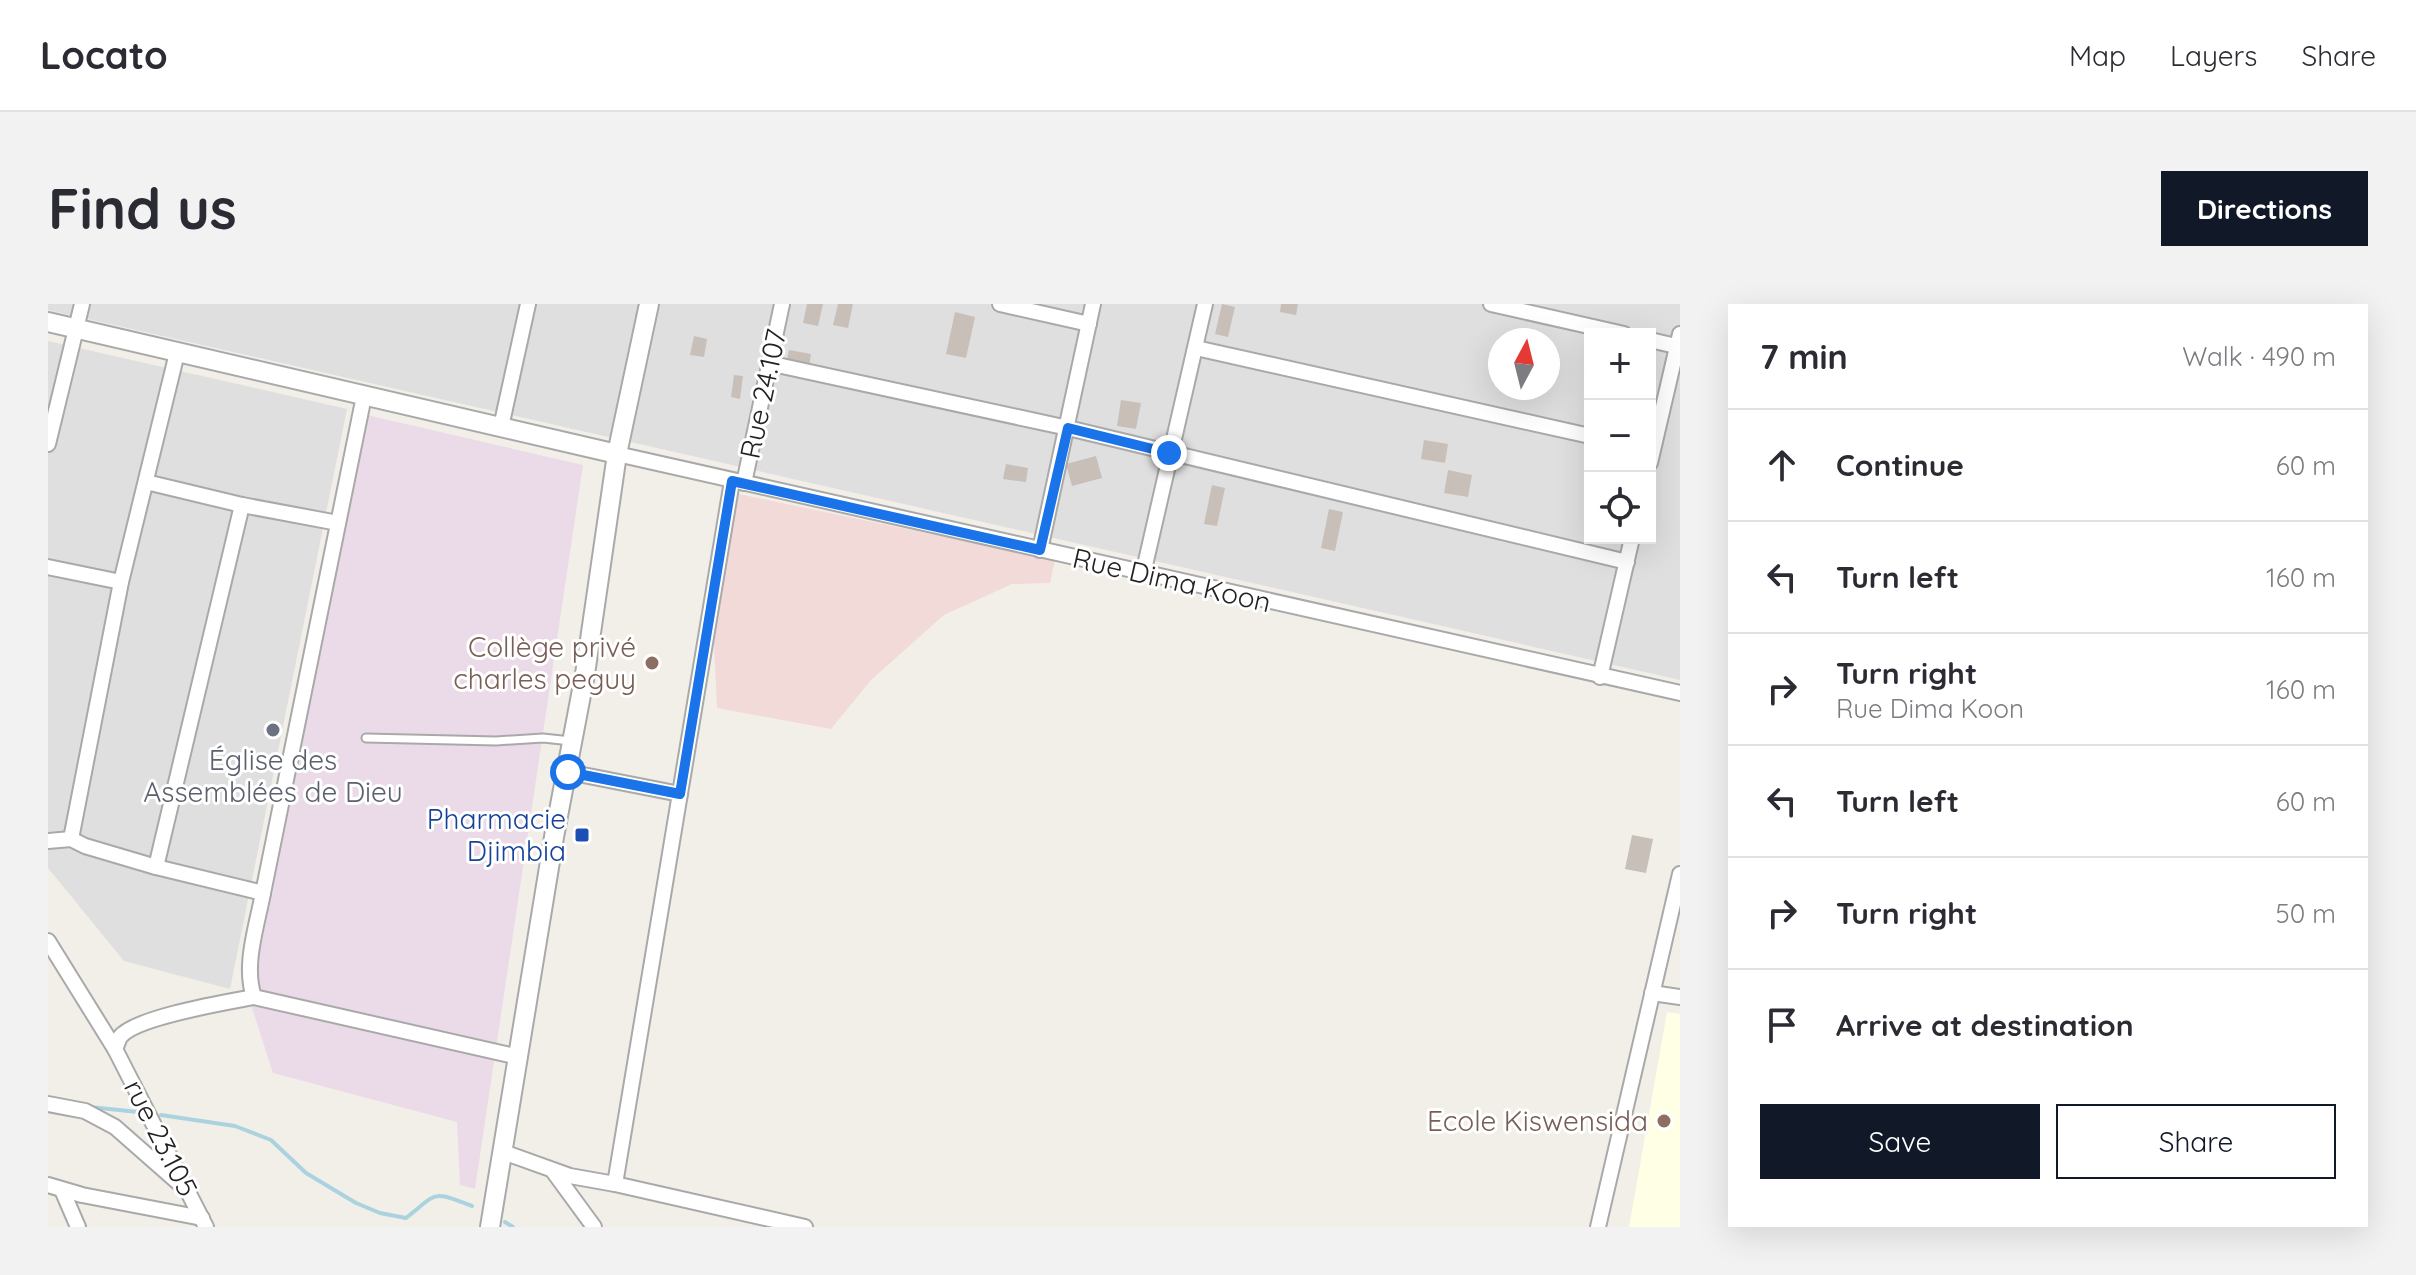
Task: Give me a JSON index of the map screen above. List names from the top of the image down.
{
  "streets": {
    "street": ["Rue 24.107", "Rue Dima Koon", "rue 23.105"]
  },
  "crossings": [
    ["Rue 24.107", "Rue Dima Koon"]
  ],
  "places": {
    "other": ["Collège privé charles peguy", "Église des Assemblées de Dieu", "Ecole Kiswensida"],
    "transit": ["Pharmacie Djimbia"]
  },
  "north": "top",
  "page": {
    "header": "Locato",
    "nav": ["Map", "Layers", "Share"],
    "buttons": [
      "Directions",
      ["Save", "Share"]
    ],
    "title": "Find us",
    "heading": ["7 min", "Walk · 490 m"],
    "map_buttons": ["+", "−"],
    "list": [
      ["Continue", "60 m"],
      ["Turn left", "160 m"],
      ["Turn right", "Rue Dima Koon", "160 m"],
      ["Turn left", "60 m"],
      ["Turn right", "50 m"],
      "Arrive at destination"
    ]
  }
}
